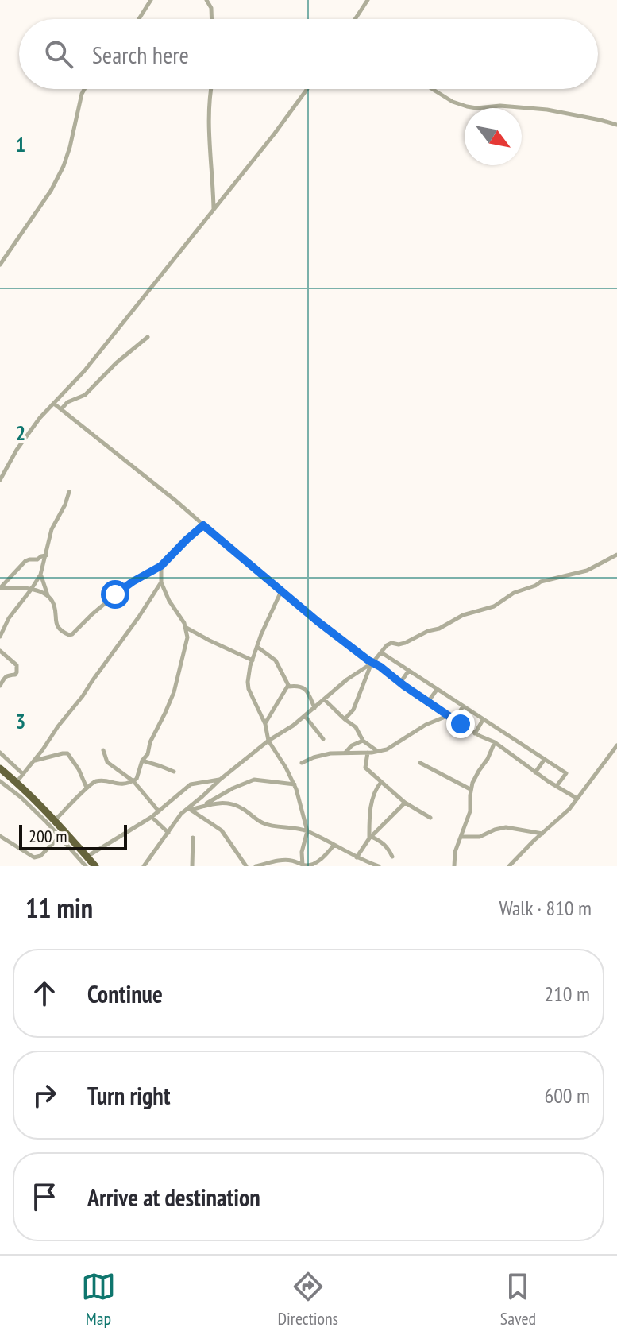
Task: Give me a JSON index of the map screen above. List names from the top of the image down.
{
  "scale_bar": "200 m",
  "north": "bottom right",
  "page": {
    "search": "Search here",
    "scale": "200 m",
    "heading": ["11 min", "Walk · 810 m"],
    "list": [
      ["Continue", "210 m"],
      ["Turn right", "600 m"],
      "Arrive at destination"
    ],
    "nav": ["Map", "Directions", "Saved"]
  },
  "grid": {
    "rows": ["1", "2", "3"]
  }
}
